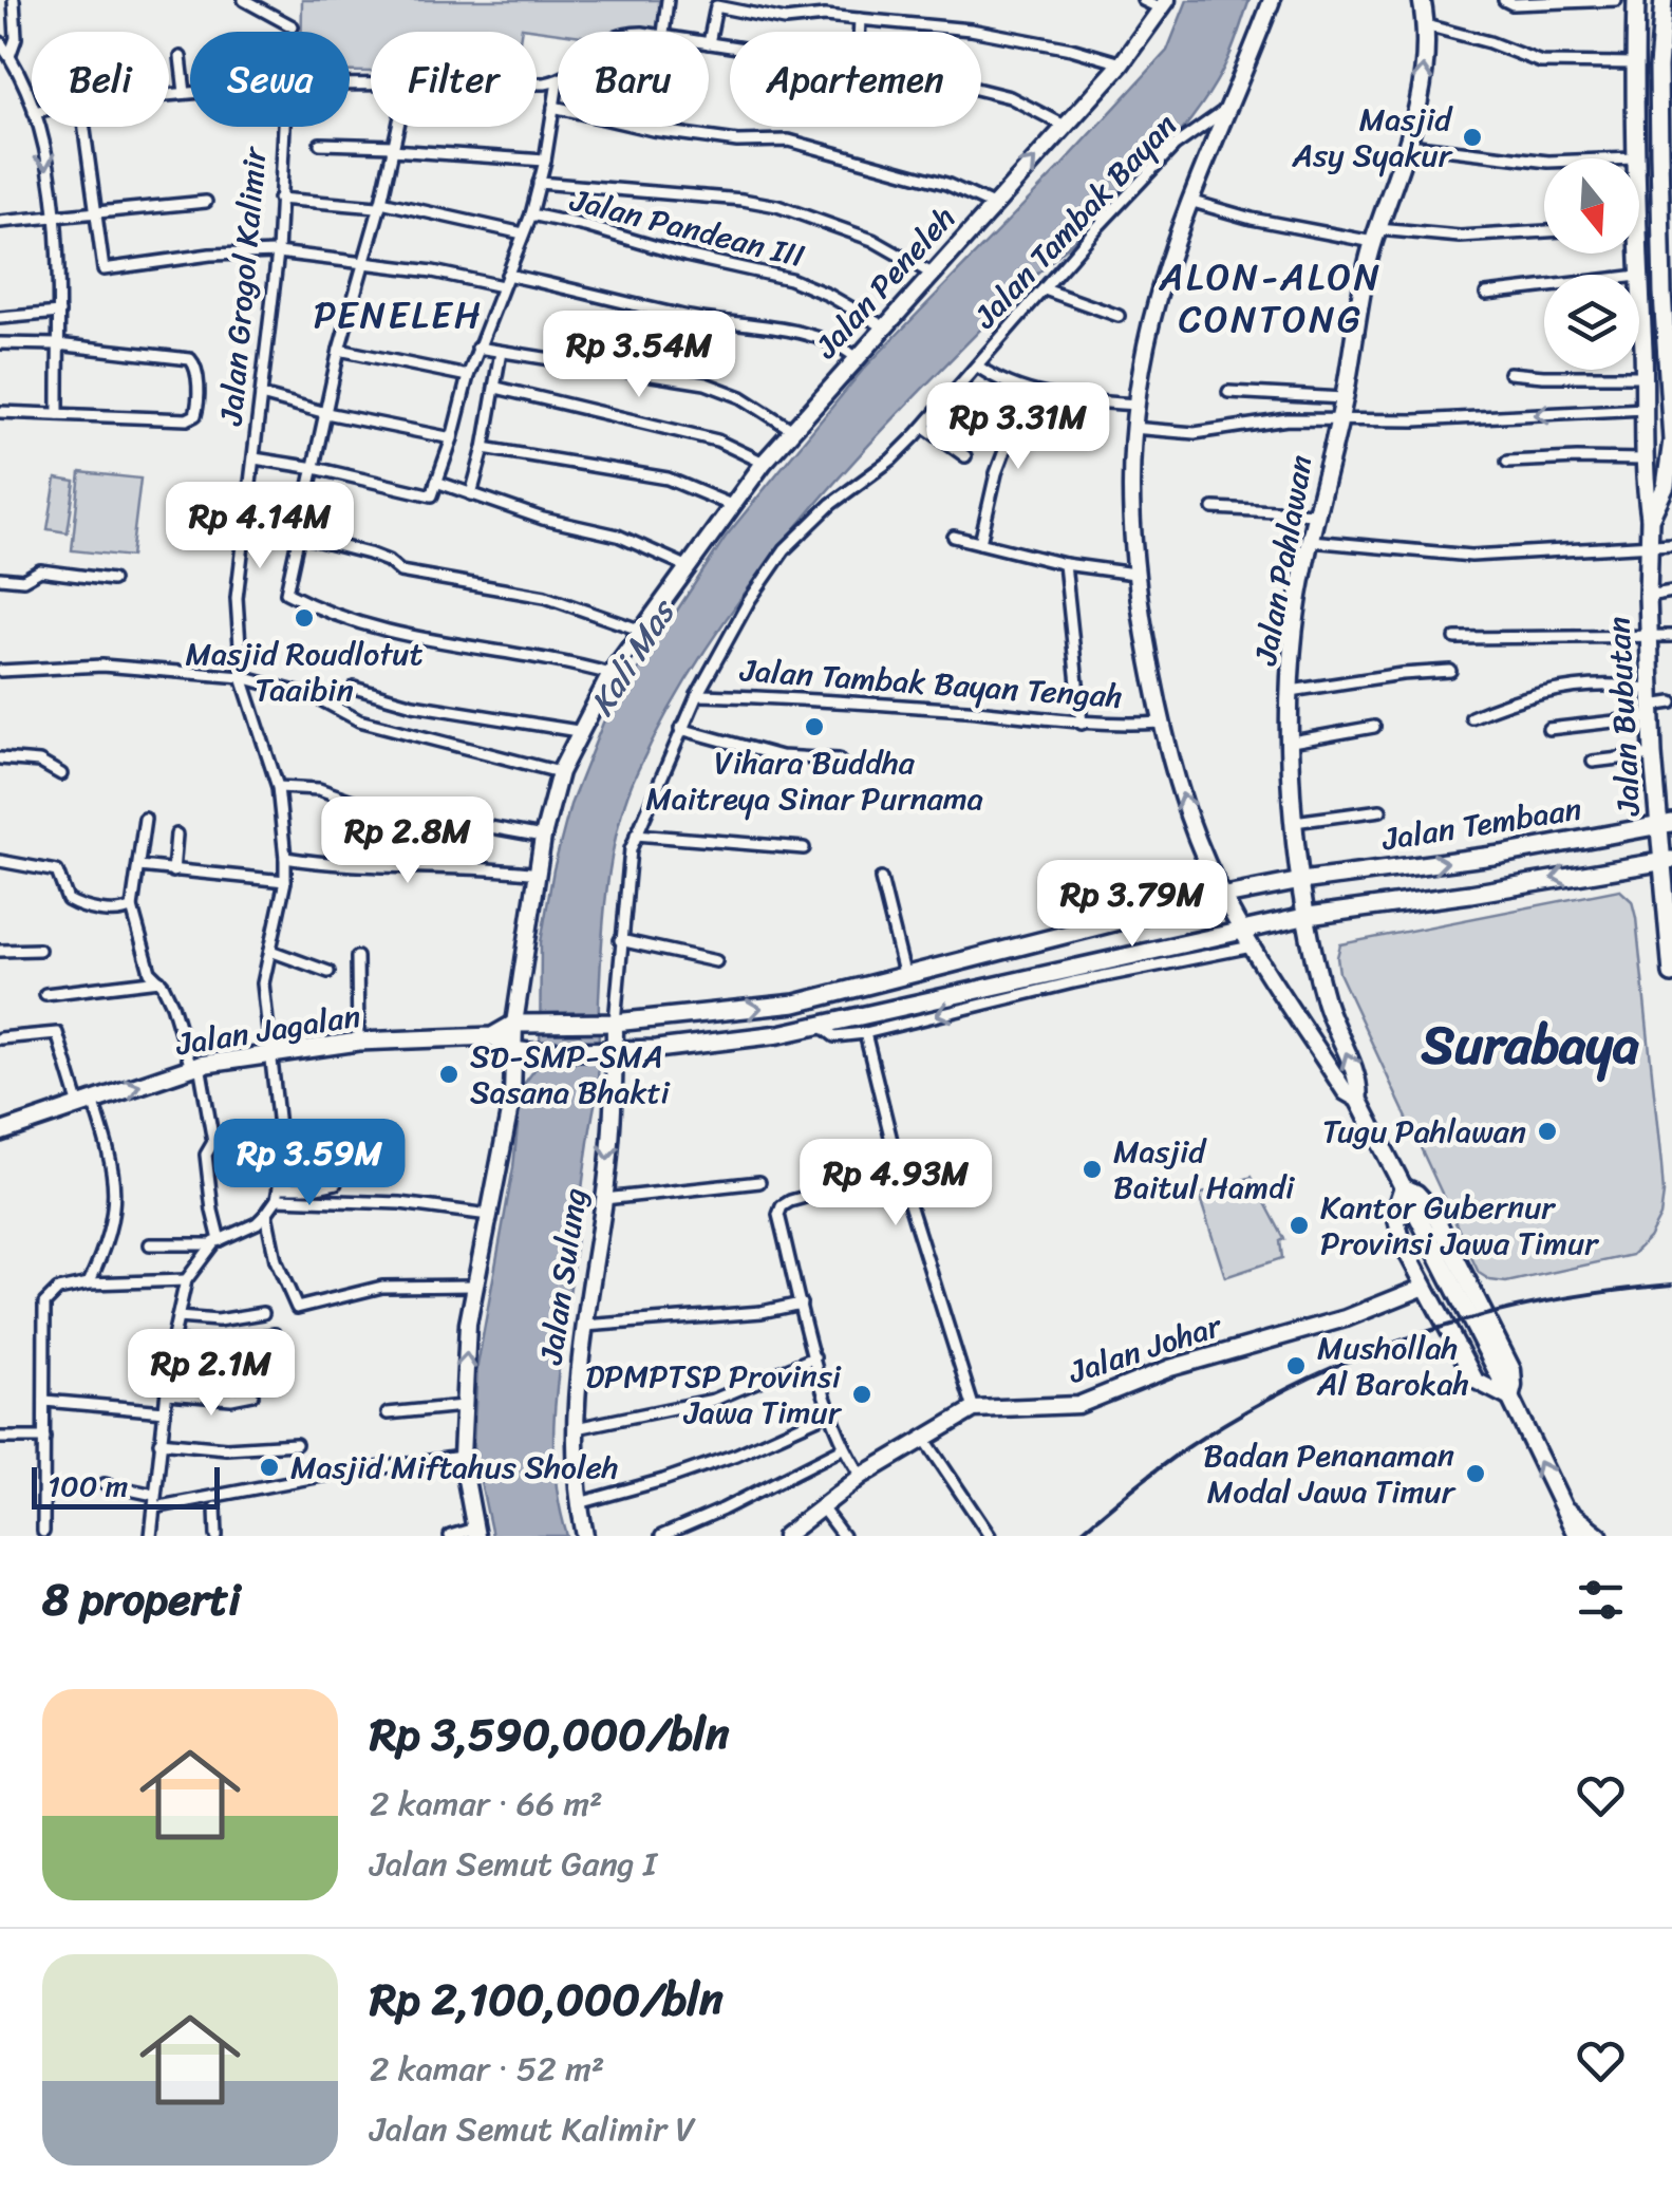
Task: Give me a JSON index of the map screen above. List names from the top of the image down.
{
  "streets": {
    "main road": [
      "Jalan Pahlawan",
      "Jalan Bubutan",
      "Jalan Tembaan",
      "Jalan Jagalan"
    ],
    "street": [
      "Jalan Tambak Bayan",
      "Jalan Pandean III",
      "Jalan Peneleh",
      "Jalan Grogol Kalimir",
      "Jalan Tambak Bayan Tengah",
      "Jalan Sulung",
      "Jalan Johar"
    ]
  },
  "crossings": [
    ["Jalan Tambak Bayan", "Jalan Tambak Bayan Tengah"],
    ["Jalan Tambak Bayan", "Jalan Tembaan"],
    ["Jalan Tambak Bayan", "Jalan Sulung"],
    ["Jalan Pandean III", "Jalan Peneleh"],
    ["Jalan Peneleh", "Jalan Tembaan"],
    ["Jalan Peneleh", "Jalan Jagalan"],
    ["Jalan Grogol Kalimir", "Jalan Jagalan"],
    ["Jalan Pahlawan", "Jalan Tembaan"],
    ["Jalan Pahlawan", "Jalan Johar"],
    ["Jalan Bubutan", "Jalan Tembaan"],
    ["Jalan Tembaan", "Jalan Jagalan"],
    ["Jalan Tembaan", "Jalan Sulung"]
  ],
  "districts": ["ALON-ALON CONTONG", "PENELEH", "Surabaya"],
  "water": ["Kali Mas"],
  "places": [
    "Masjid Asy Syakur",
    "Masjid Roudlotut Taaibin",
    "Vihara Buddha Maitreya Sinar Purnama",
    "SD-SMP-SMA Sasana Bhakti",
    "Tugu Pahlawan",
    "Masjid Baitul Hamdi",
    "Kantor Gubernur Provinsi Jawa Timur",
    "Mushollah Al Barokah",
    "DPMPTSP Provinsi Jawa Timur",
    "Masjid Miftahus Sholeh",
    "Badan Penanaman Modal Jawa Timur"
  ],
  "scale_bar": "100 m",
  "north": "bottom",
  "page": {
    "chip": [
      "Beli",
      "Sewa",
      "Filter",
      "Baru",
      "Apartemen"
    ],
    "price": [
      "Rp 3.54M",
      "Rp 3.31M",
      "Rp 4.14M",
      "Rp 2.8M",
      "Rp 3.79M",
      "Rp 3.59M",
      "Rp 4.93M",
      "Rp 2.1M"
    ],
    "scale": "100 m",
    "heading": "8 properti",
    "list": [
      {
        "name": "Rp 3,590,000/bln",
        "note": "2 kamar · 66 m² · Jalan Semut Gang I"
      },
      {
        "name": "Rp 2,100,000/bln",
        "note": "2 kamar · 52 m² · Jalan Semut Kalimir V"
      }
    ]
  }
}
